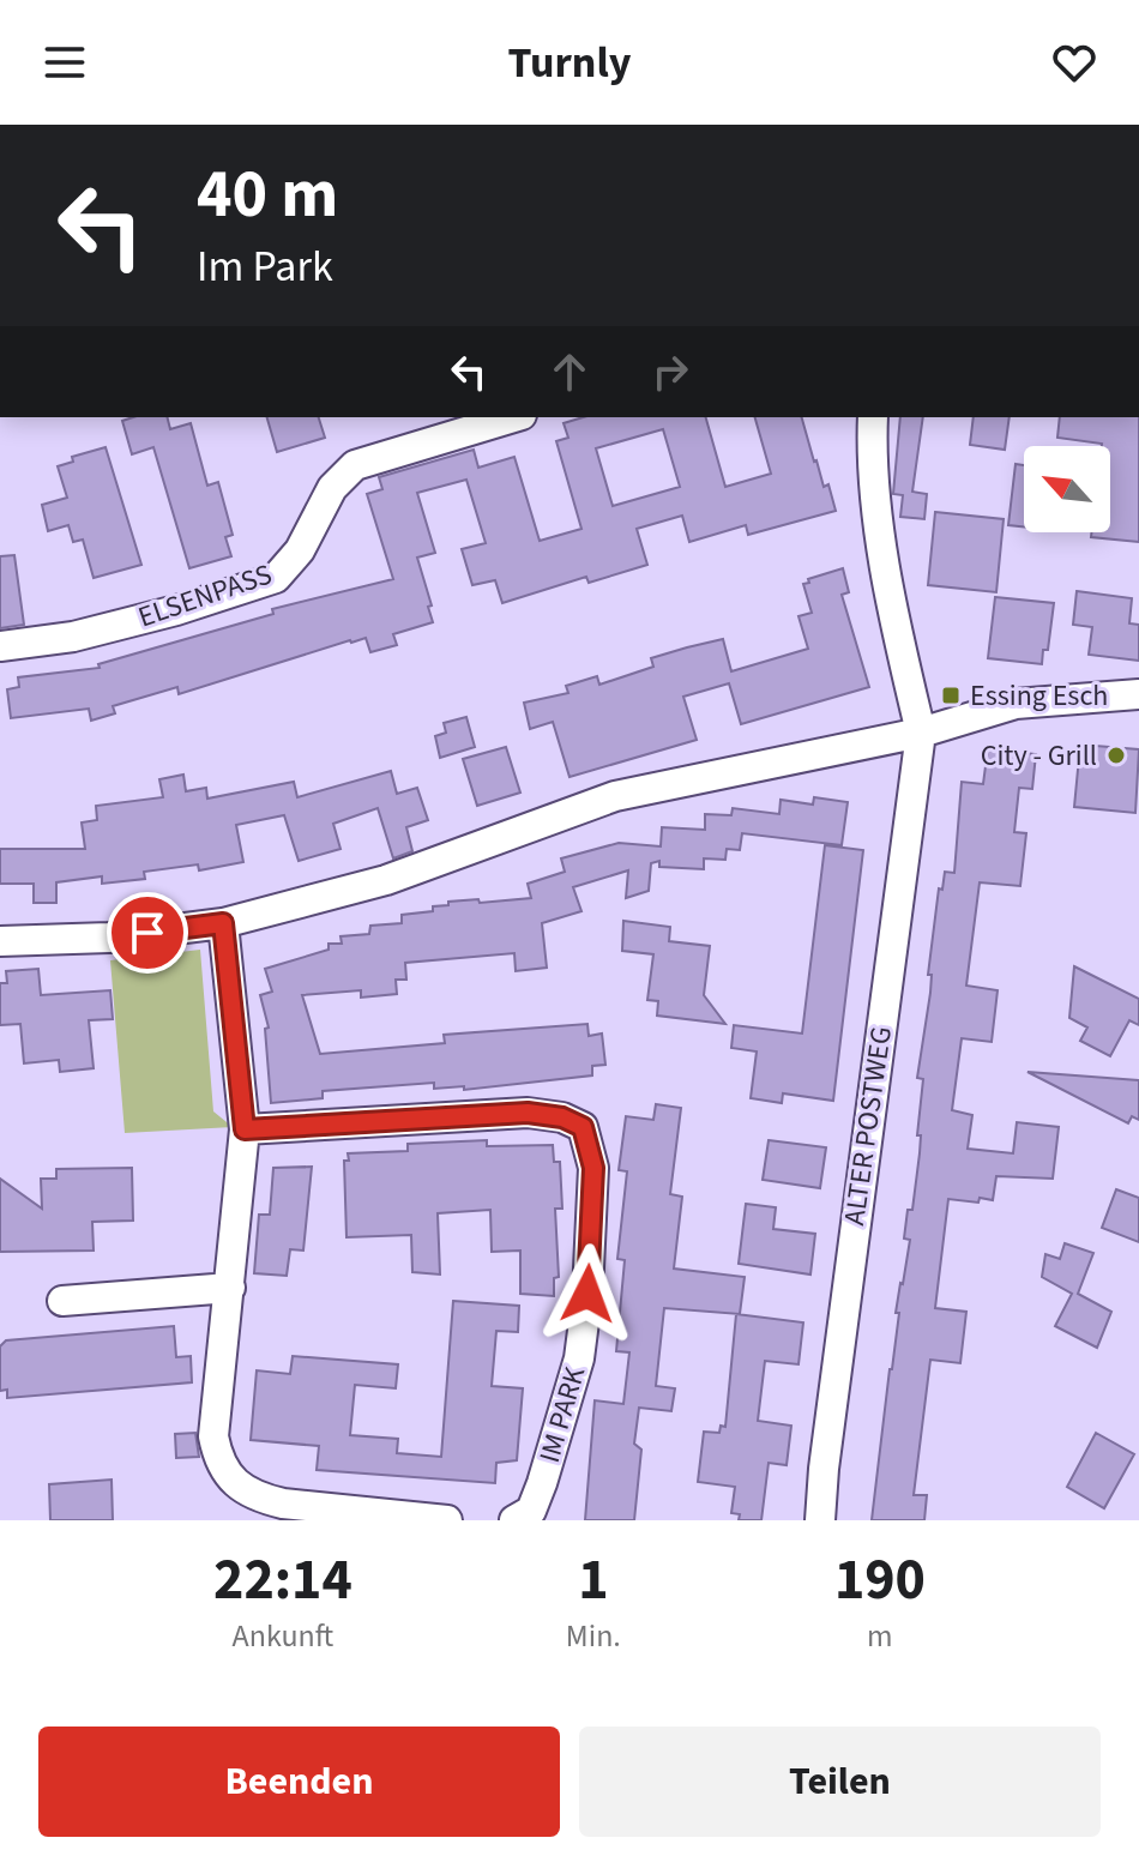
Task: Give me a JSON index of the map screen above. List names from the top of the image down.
{
  "streets": {
    "street": ["ELSENPASS", "ALTER POSTWEG", "IM PARK"]
  },
  "places": {
    "transit": ["Essing Esch"],
    "other": ["City - Grill"]
  },
  "north": "top left",
  "page": {
    "header": "Turnly",
    "turn": ["40 m", "Im Park"],
    "eta": [
      "22:14",
      "Ankunft",
      "1",
      "Min.",
      "190",
      "m"
    ],
    "buttons": ["Beenden", "Teilen"]
  }
}
